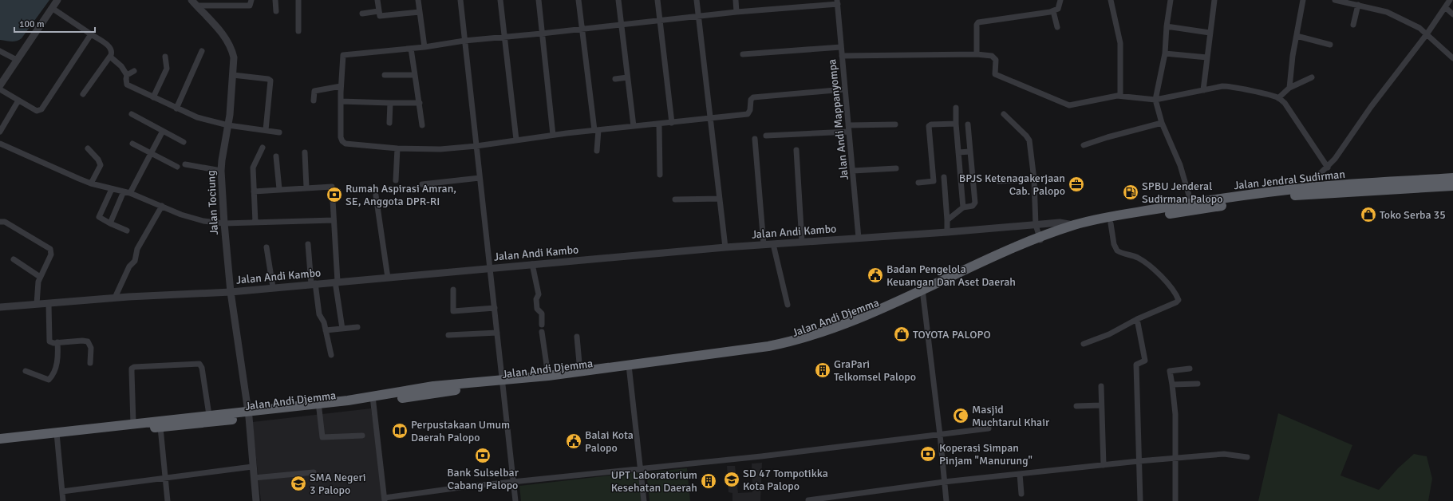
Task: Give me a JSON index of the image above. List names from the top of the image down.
{
  "streets": {
    "highway": ["Jalan Jendral Sudirman", "Jalan Andi Djemma"],
    "street": ["Jalan Andi Mappanyompa", "Jalan Tociung", "Jalan Andi Kambo"]
  },
  "crossings": [
    ["Jalan Andi Mappanyompa", "Jalan Andi Kambo"],
    ["Jalan Jendral Sudirman", "Jalan Andi Kambo"],
    ["Jalan Jendral Sudirman", "Jalan Andi Djemma"],
    ["Jalan Tociung", "Jalan Andi Kambo"],
    ["Jalan Tociung", "Jalan Andi Djemma"],
    ["Jalan Andi Kambo", "Jalan Andi Djemma"]
  ],
  "places": {
    "office": ["BPJS Ketenagakerjaan Cab. Palopo"],
    "fuel station": ["SPBU Jenderal Sudirman Palopo"],
    "bank": ["Rumah Aspirasi Amran, SE, Anggota DPR-RI", "Koperasi Simpan Pinjam \"Manurung\"", "Bank Sulselbar Cabang Palopo"],
    "shop": ["Toko Serba 35", "TOYOTA PALOPO"],
    "public building": ["Badan Pengelola Keuangan Dan Aset Daerah", "Balai Kota Palopo"],
    "building": ["GraPari Telkomsel Palopo", "UPT Laboratorium Kesehatan Daerah"],
    "mosque": ["Masjid Muchtarul Khair"],
    "library": ["Perpustakaan Umum Daerah Palopo"],
    "school or university": ["SD 47 Tompotikka Kota Palopo", "SMA Negeri 3 Palopo"]
  },
  "scale_bar": "100 m"
}
